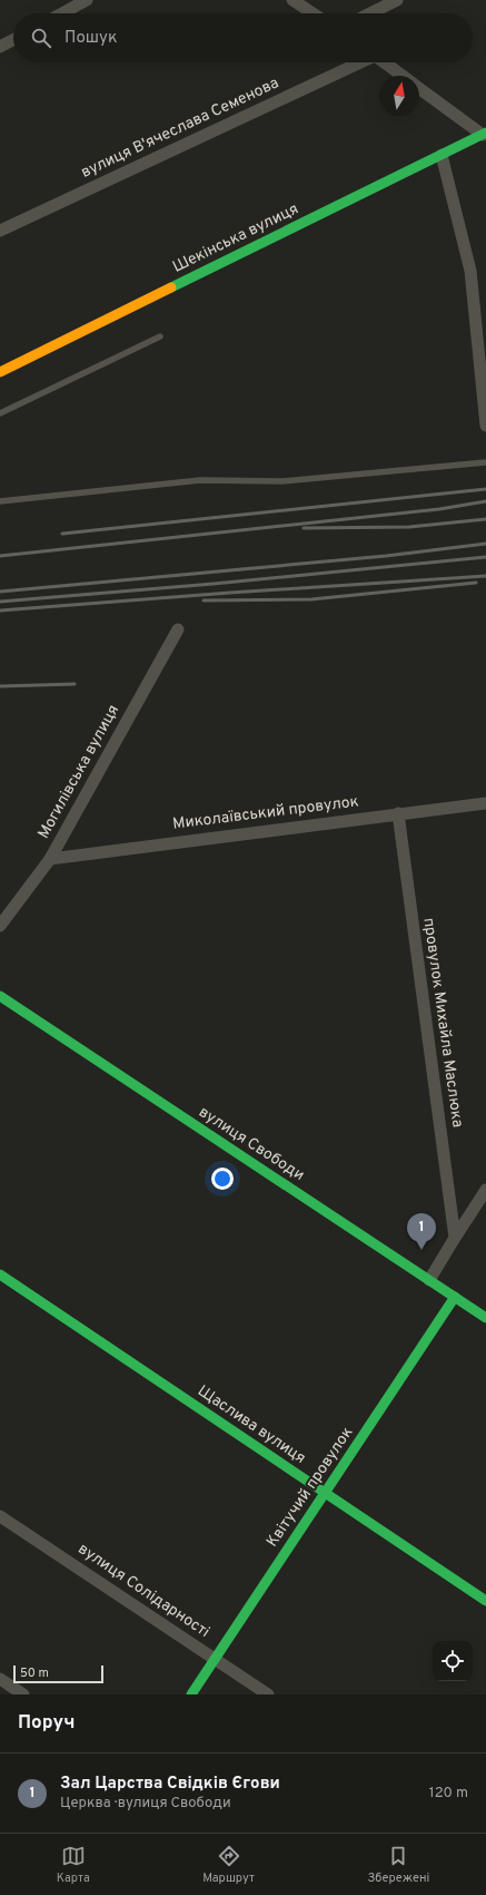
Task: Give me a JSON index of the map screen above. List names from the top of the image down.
{
  "streets": {
    "street": [
      "вулиця В'ячеслава Семенова",
      "Шекінська вулиця",
      "Могилівська вулиця",
      "Миколаївський провулок",
      "провулок Михайла Маслюка",
      "вулиця Свободи",
      "Щаслива вулиця",
      "Квітучий провулок",
      "вулиця Солідарності"
    ]
  },
  "crossings": [
    ["Могилівська вулиця", "Миколаївський провулок"],
    ["Миколаївський провулок", "провулок Михайла Маслюка"],
    ["вулиця Свободи", "Квітучий провулок"],
    ["Щаслива вулиця", "Квітучий провулок"],
    ["Квітучий провулок", "вулиця Солідарності"]
  ],
  "scale_bar": "50 m",
  "north": "top",
  "page": {
    "search": "Пошук",
    "pins": "1",
    "scale": "50 m",
    "heading": "Поруч",
    "list": [
      {
        "mark": "1",
        "name": "Зал Царства Свідків Єгови",
        "note": "Церква · вулиця Свободи",
        "value": "120 m"
      }
    ],
    "nav": ["Карта", "Маршрут", "Збережені"]
  }
}
